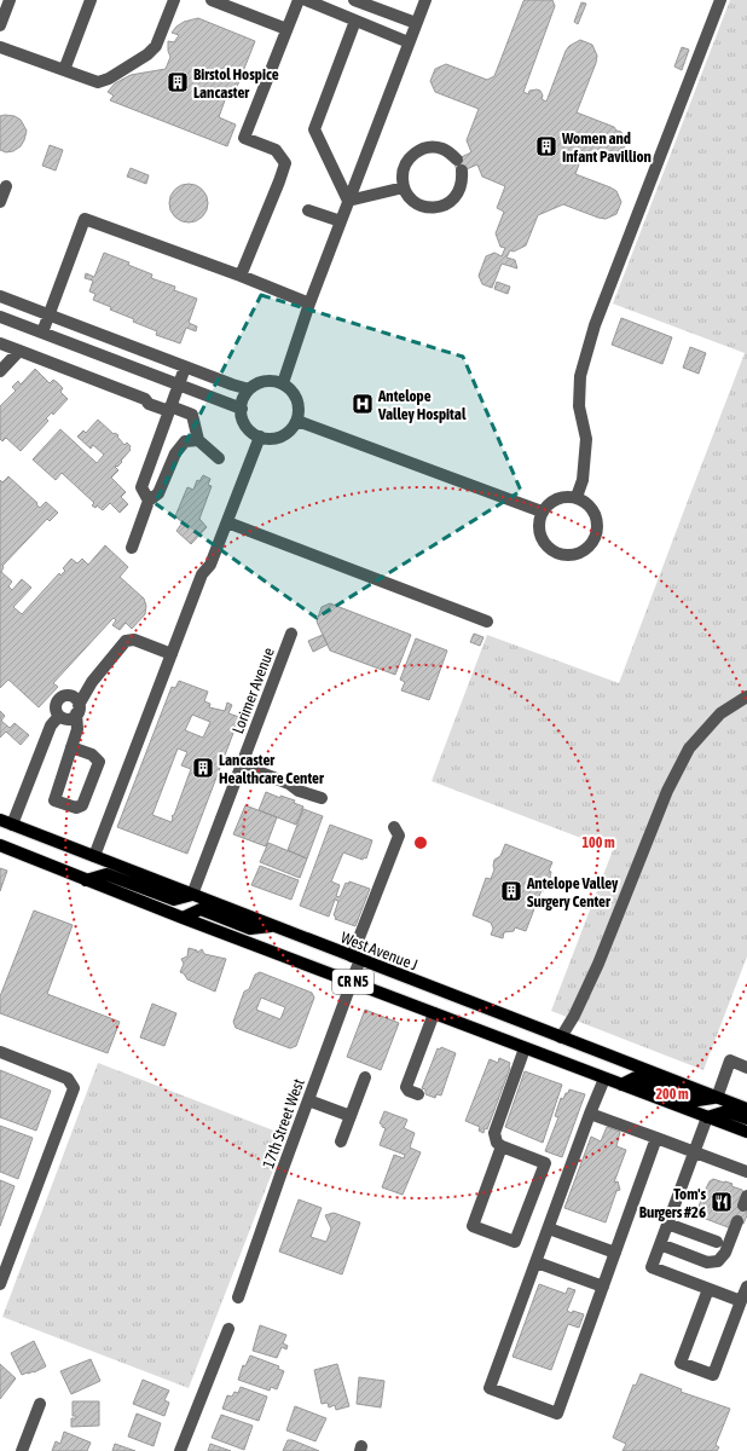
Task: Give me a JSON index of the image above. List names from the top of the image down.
{
  "streets": {
    "main road": ["West Avenue J", "CR N5"],
    "street": ["Lorimer Avenue", "17th Street West"]
  },
  "crossings": [
    ["Lorimer Avenue", "West Avenue J"],
    ["West Avenue J", "17th Street West"],
    ["CR N5", "17th Street West"]
  ],
  "places": {
    "building": [
      "Birstol Hospice Lancaster",
      "Women and Infant Pavillion",
      "Lancaster Healthcare Center",
      "Antelope Valley Surgery Center"
    ],
    "hospital": ["Antelope Valley Hospital"],
    "restaurant": ["Tom's Burgers #26"]
  },
  "rings": ["100 m", "200 m"]
}
